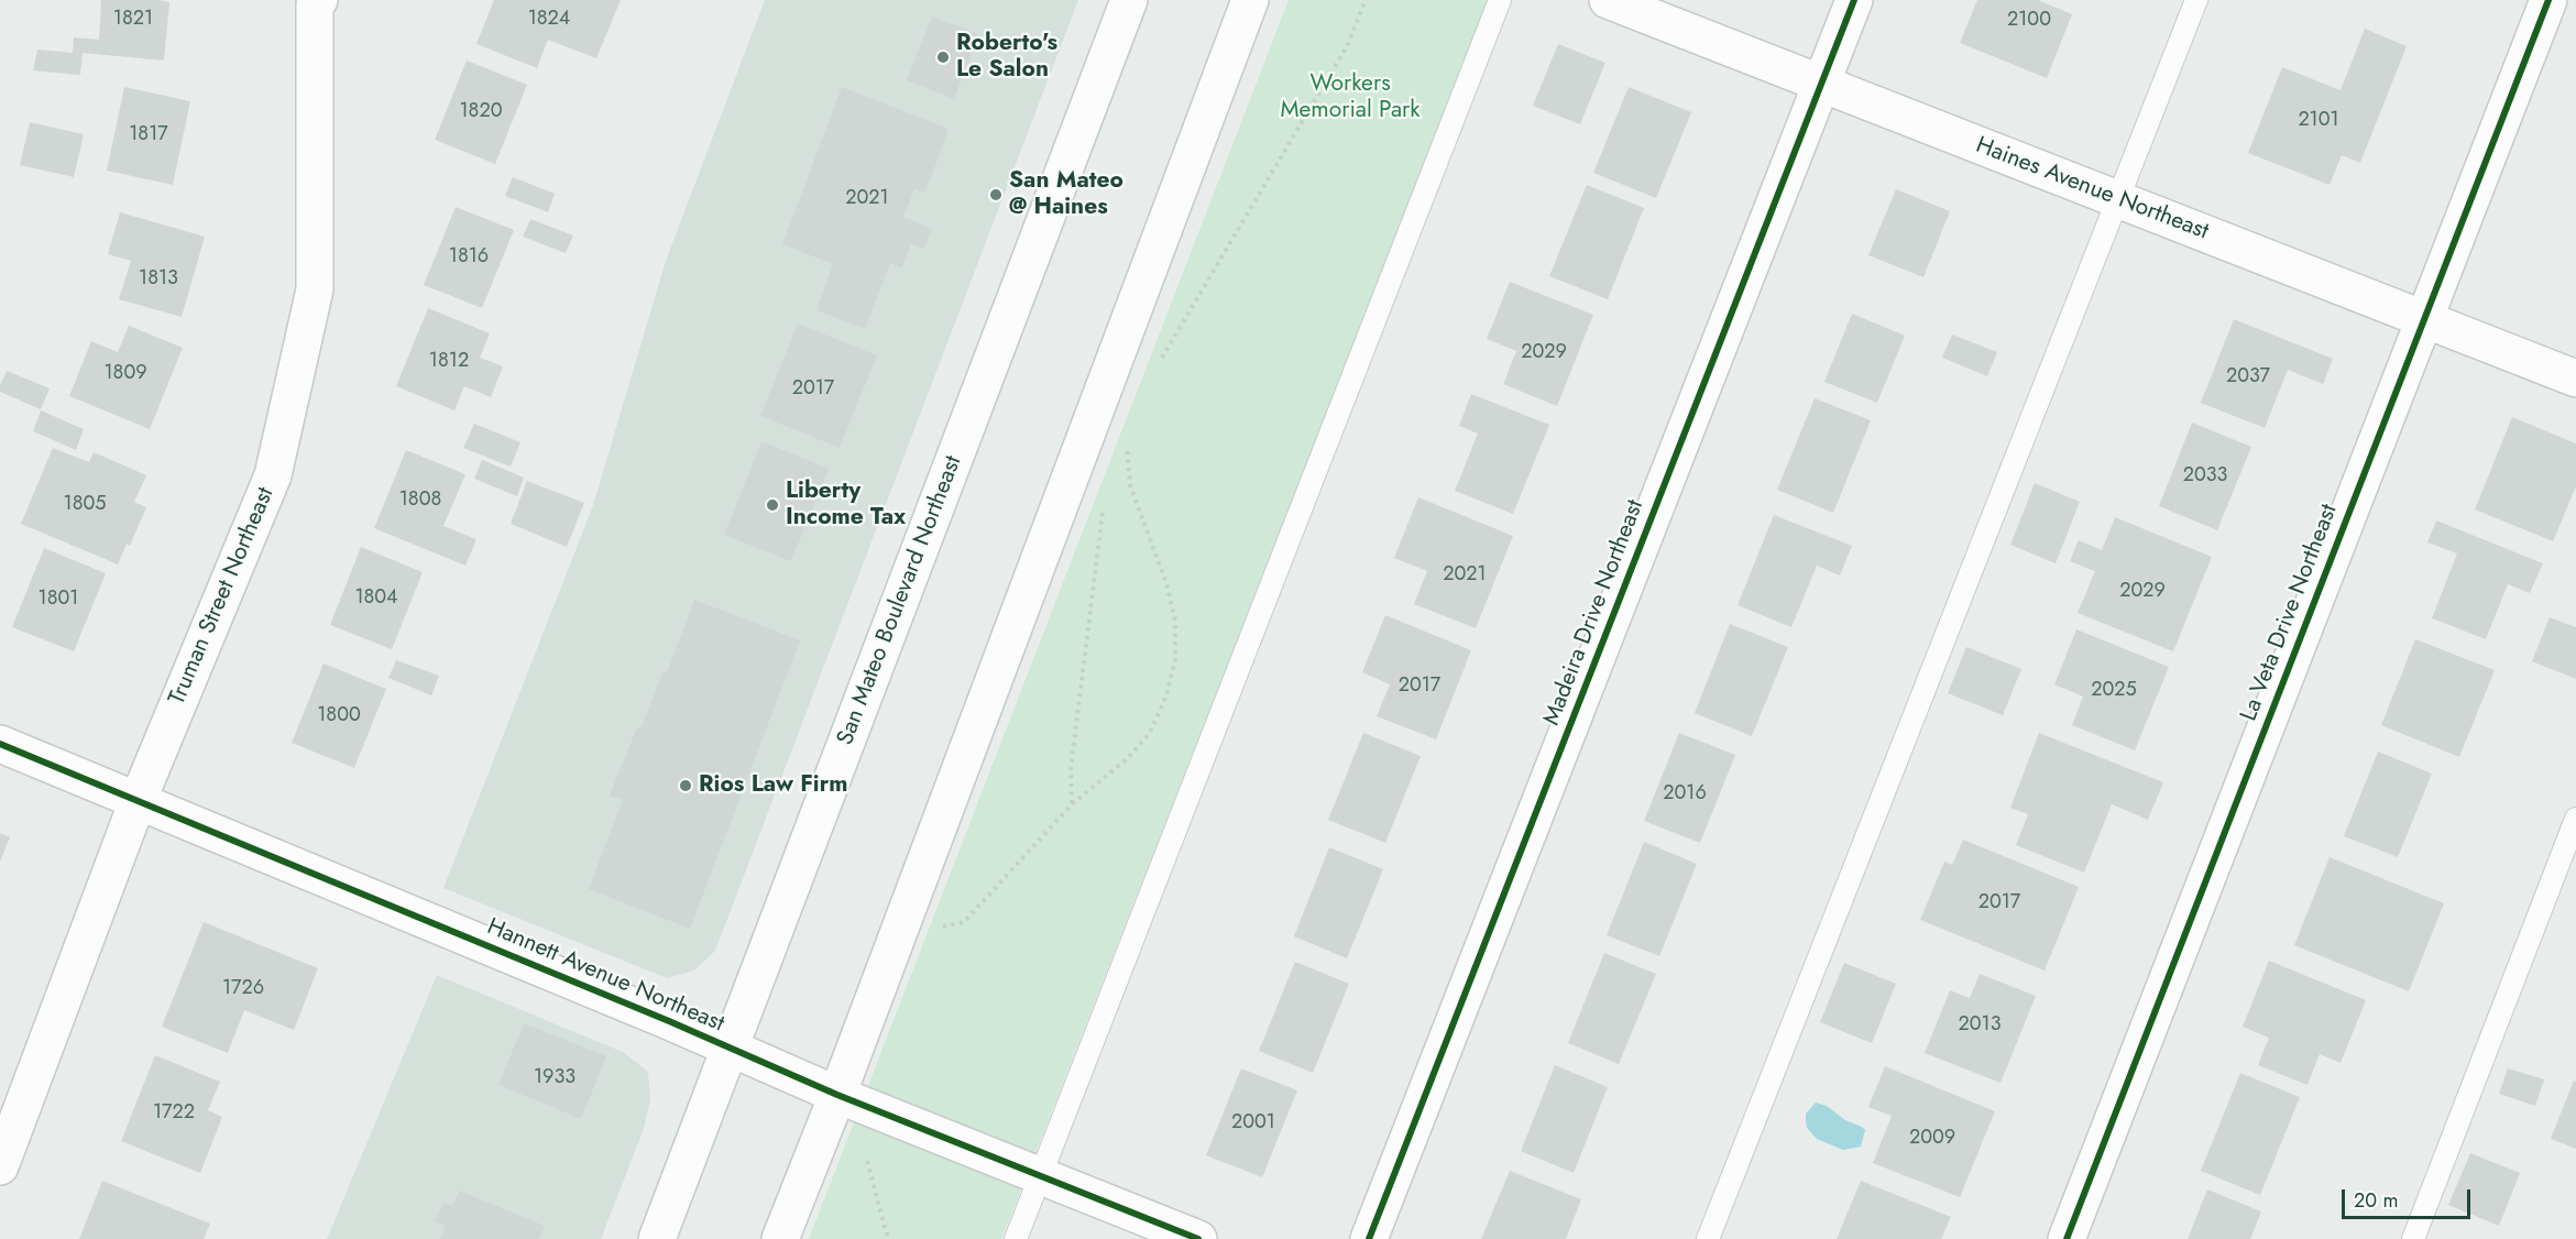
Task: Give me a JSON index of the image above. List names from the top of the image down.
{
  "streets": {
    "street": [
      "Haines Avenue Northeast",
      "Truman Street Northeast",
      "San Mateo Boulevard Northeast",
      "Madeira Drive Northeast",
      "La Veta Drive Northeast",
      "Hannett Avenue Northeast"
    ]
  },
  "crossings": [
    ["Haines Avenue Northeast", "Madeira Drive Northeast"],
    ["Haines Avenue Northeast", "La Veta Drive Northeast"],
    ["Truman Street Northeast", "Hannett Avenue Northeast"],
    ["San Mateo Boulevard Northeast", "Hannett Avenue Northeast"]
  ],
  "parks": ["Workers Memorial Park"],
  "places": [
    "Roberto's Le Salon",
    "San Mateo @ Haines",
    "Liberty Income Tax",
    "Rios Law Firm"
  ],
  "house_numbers": [
    "1821",
    "1824",
    "2100",
    "1820",
    "2101",
    "1817",
    "2021",
    "1816",
    "1813",
    "2029",
    "1812",
    "1809",
    "2037",
    "2017",
    "2033",
    "1808",
    "1805",
    "2021",
    "2029",
    "1804",
    "1801",
    "2017",
    "2025",
    "1800",
    "2016",
    "2017",
    "1726",
    "2013",
    "1933",
    "1722",
    "2001",
    "2009"
  ],
  "scale_bar": "20 m"
}
